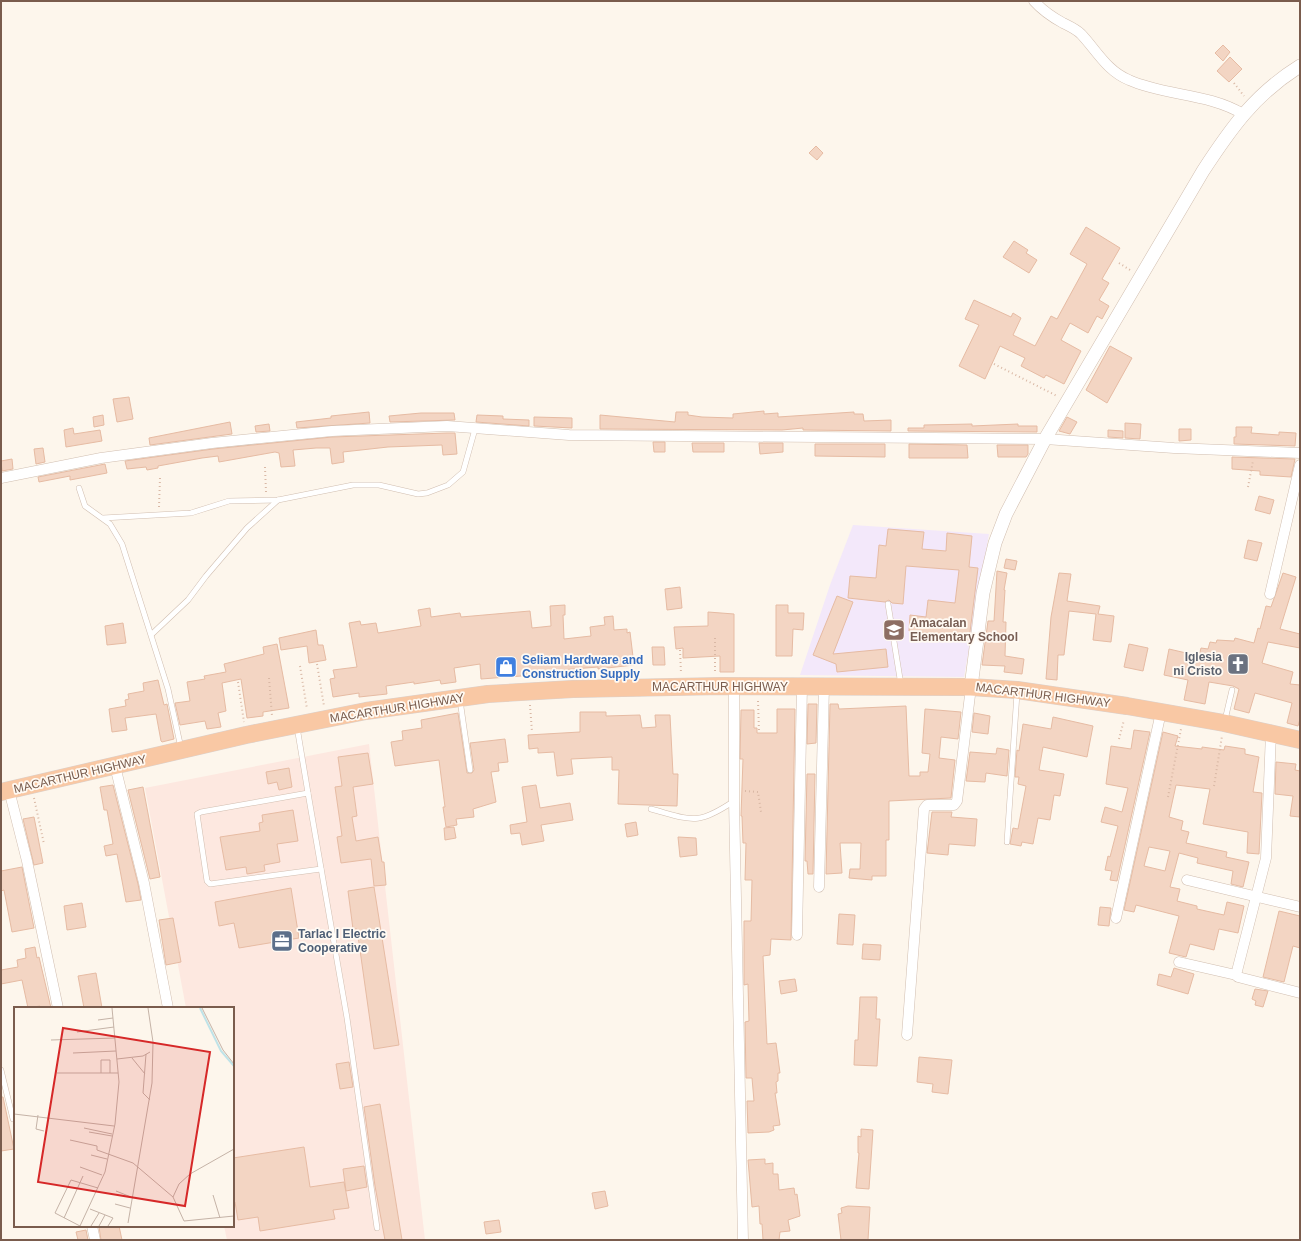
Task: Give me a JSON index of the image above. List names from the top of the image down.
{
  "streets": {
    "highway": ["MACARTHUR HIGHWAY"]
  },
  "places": {
    "school or university": ["Amacalan Elementary School"],
    "church": ["Iglesia ni Cristo"],
    "shop": ["Seliam Hardware and Construction Supply"],
    "office": ["Tarlac I Electric Cooperative"]
  }
}
